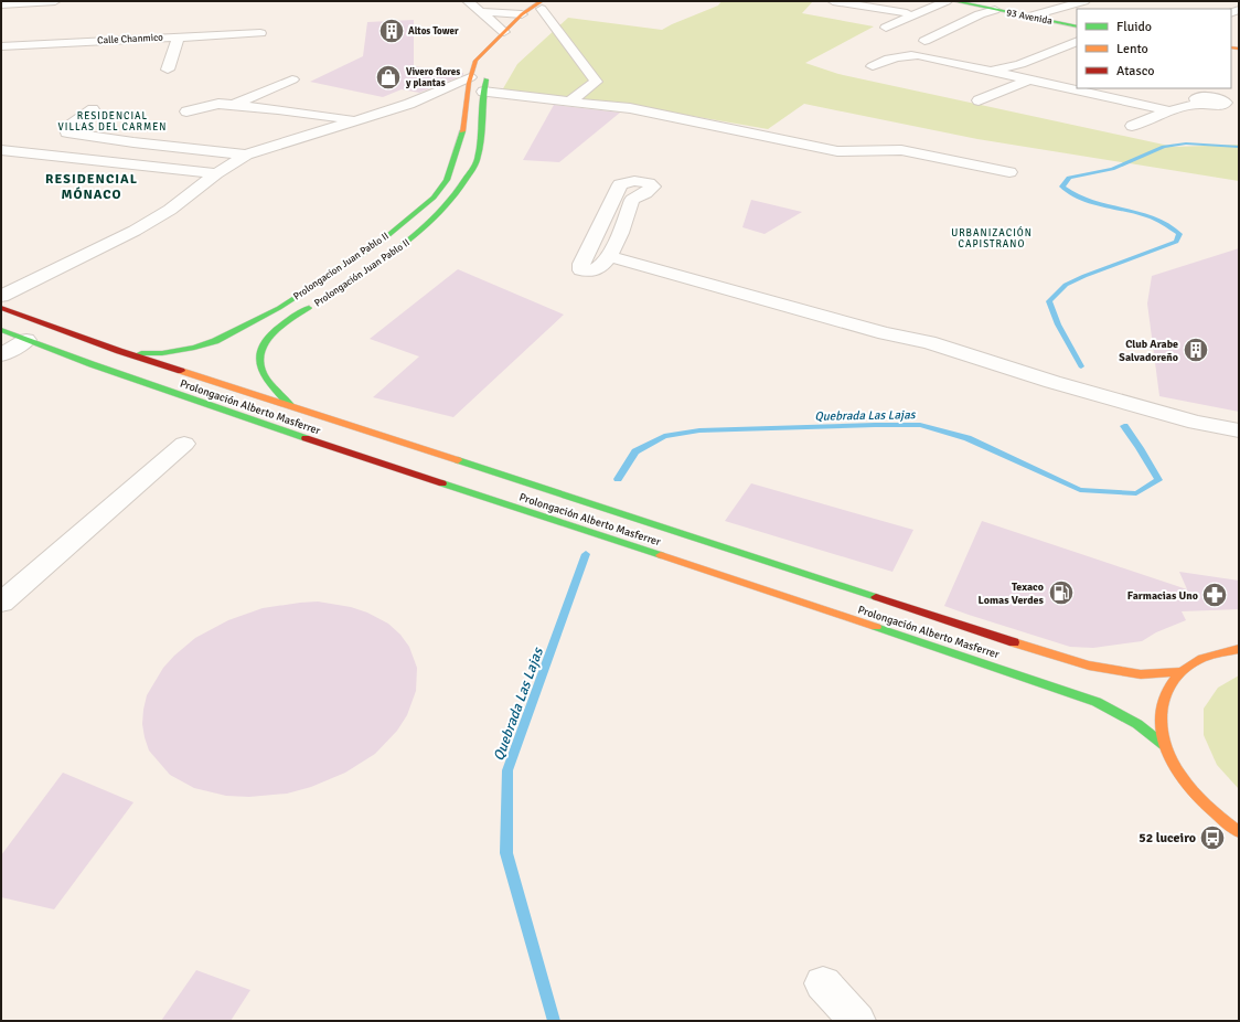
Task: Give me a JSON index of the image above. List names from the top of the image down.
{
  "streets": {
    "main road": [
      "93 Avenida",
      "Prolongacion Juan Pablo II",
      "Prolongación Juan Pablo II",
      "Prolongación Alberto Masferrer"
    ],
    "street": ["Calle Chanmico"]
  },
  "crossings": [
    ["Prolongacion Juan Pablo II", "Prolongación Alberto Masferrer"],
    ["Prolongación Juan Pablo II", "Prolongación Alberto Masferrer"]
  ],
  "districts": ["RESIDENCIAL VILLAS DEL CARMEN", "RESIDENCIAL MÓNACO", "URBANIZACIÓN CAPISTRANO"],
  "water": ["Quebrada Las Lajas"],
  "places": {
    "building": ["Altos Tower", "Club Arabe Salvadoreño"],
    "shop": ["Vivero flores y plantas"],
    "fuel station": ["Texaco Lomas Verdes"],
    "pharmacy": ["Farmacias Uno"],
    "bus stop": ["52 luceiro"]
  },
  "legend": ["Fluido", "Lento", "Atasco"]
}
